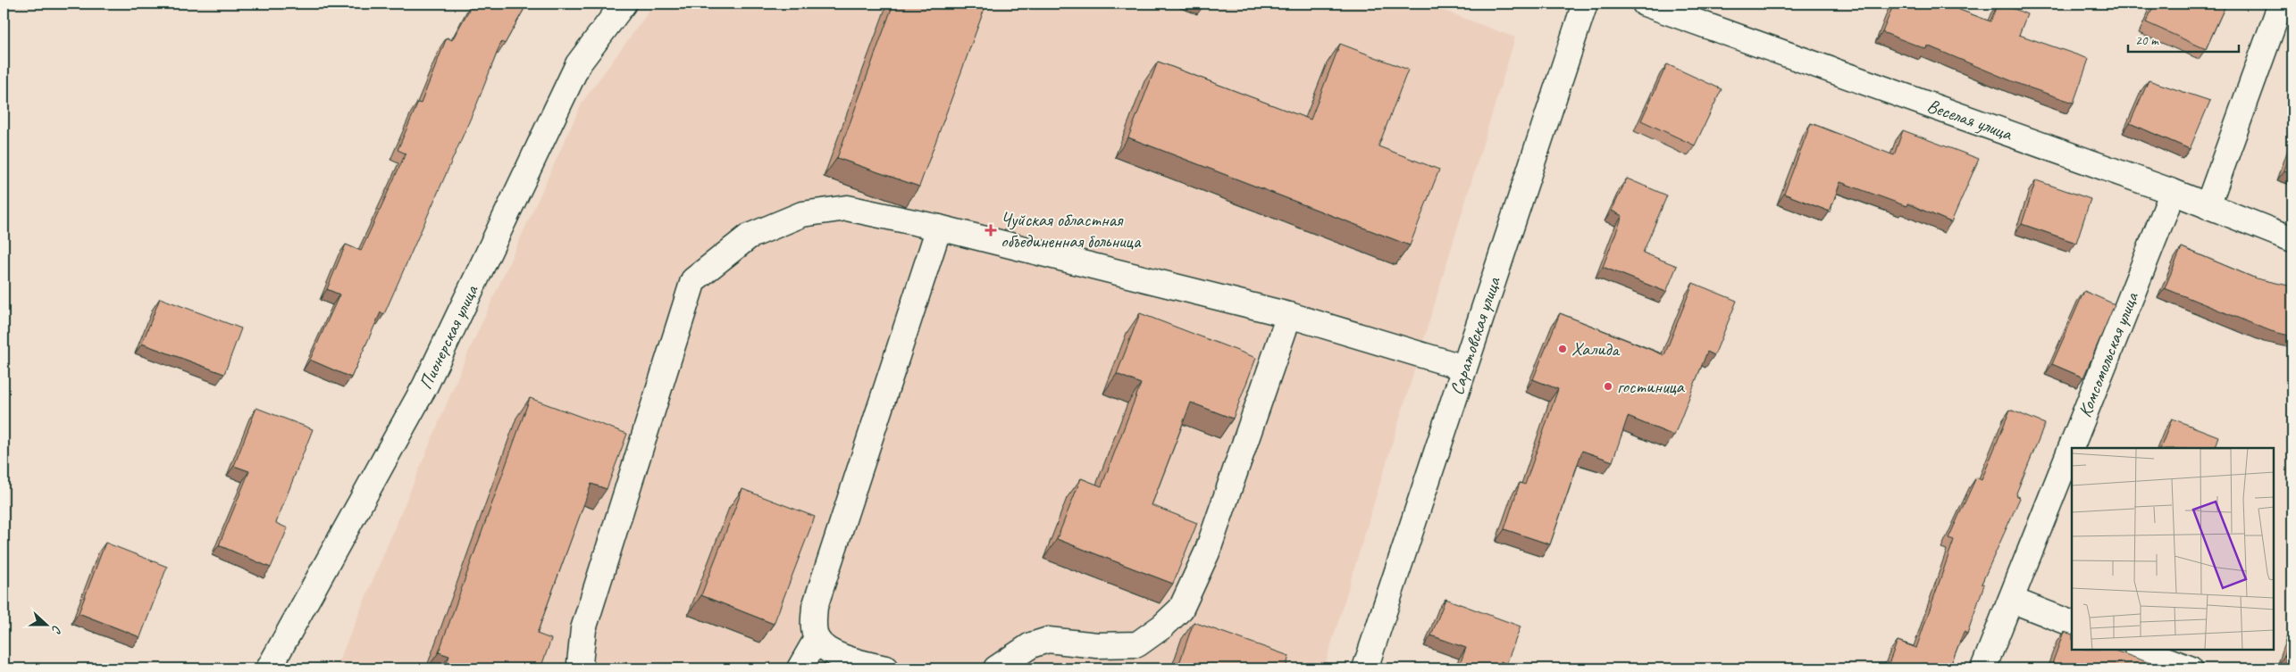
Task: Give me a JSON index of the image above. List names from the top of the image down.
{
  "streets": {
    "street": [
      "Веселая улица",
      "Саратовская улица",
      "Пионерская улица",
      "Комсомольская улица"
    ]
  },
  "crossings": [
    ["Веселая улица", "Комсомольская улица"]
  ],
  "places": {
    "health": ["Чуйская областная объединенная больница"],
    "other": ["Халида", "гостиница"]
  },
  "scale_bar": "20 m",
  "north": "right"
}
